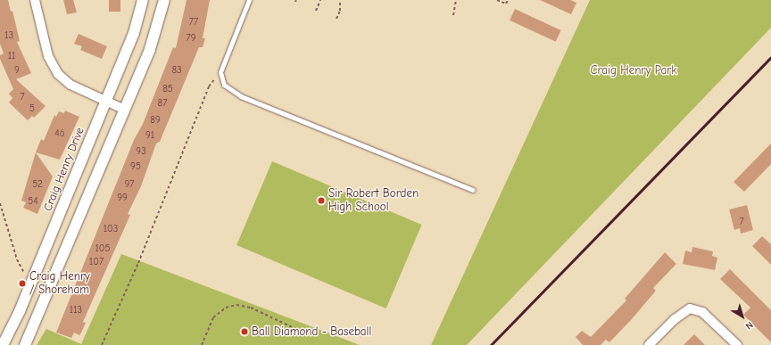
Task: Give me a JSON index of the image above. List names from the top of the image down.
{
  "streets": {
    "street": ["Craig Henry Drive"]
  },
  "parks": ["Craig Henry Park"],
  "places": ["Sir Robert Borden High School", "Craig Henry / Shoreham", "Ball Diamond - Baseball"],
  "house_numbers": [
    "77",
    "13",
    "79",
    "11",
    "9",
    "83",
    "85",
    "7",
    "87",
    "5",
    "89",
    "46",
    "91",
    "93",
    "95",
    "52",
    "97",
    "99",
    "54",
    "7",
    "103",
    "105",
    "107",
    "113"
  ],
  "north": "bottom right"
}
